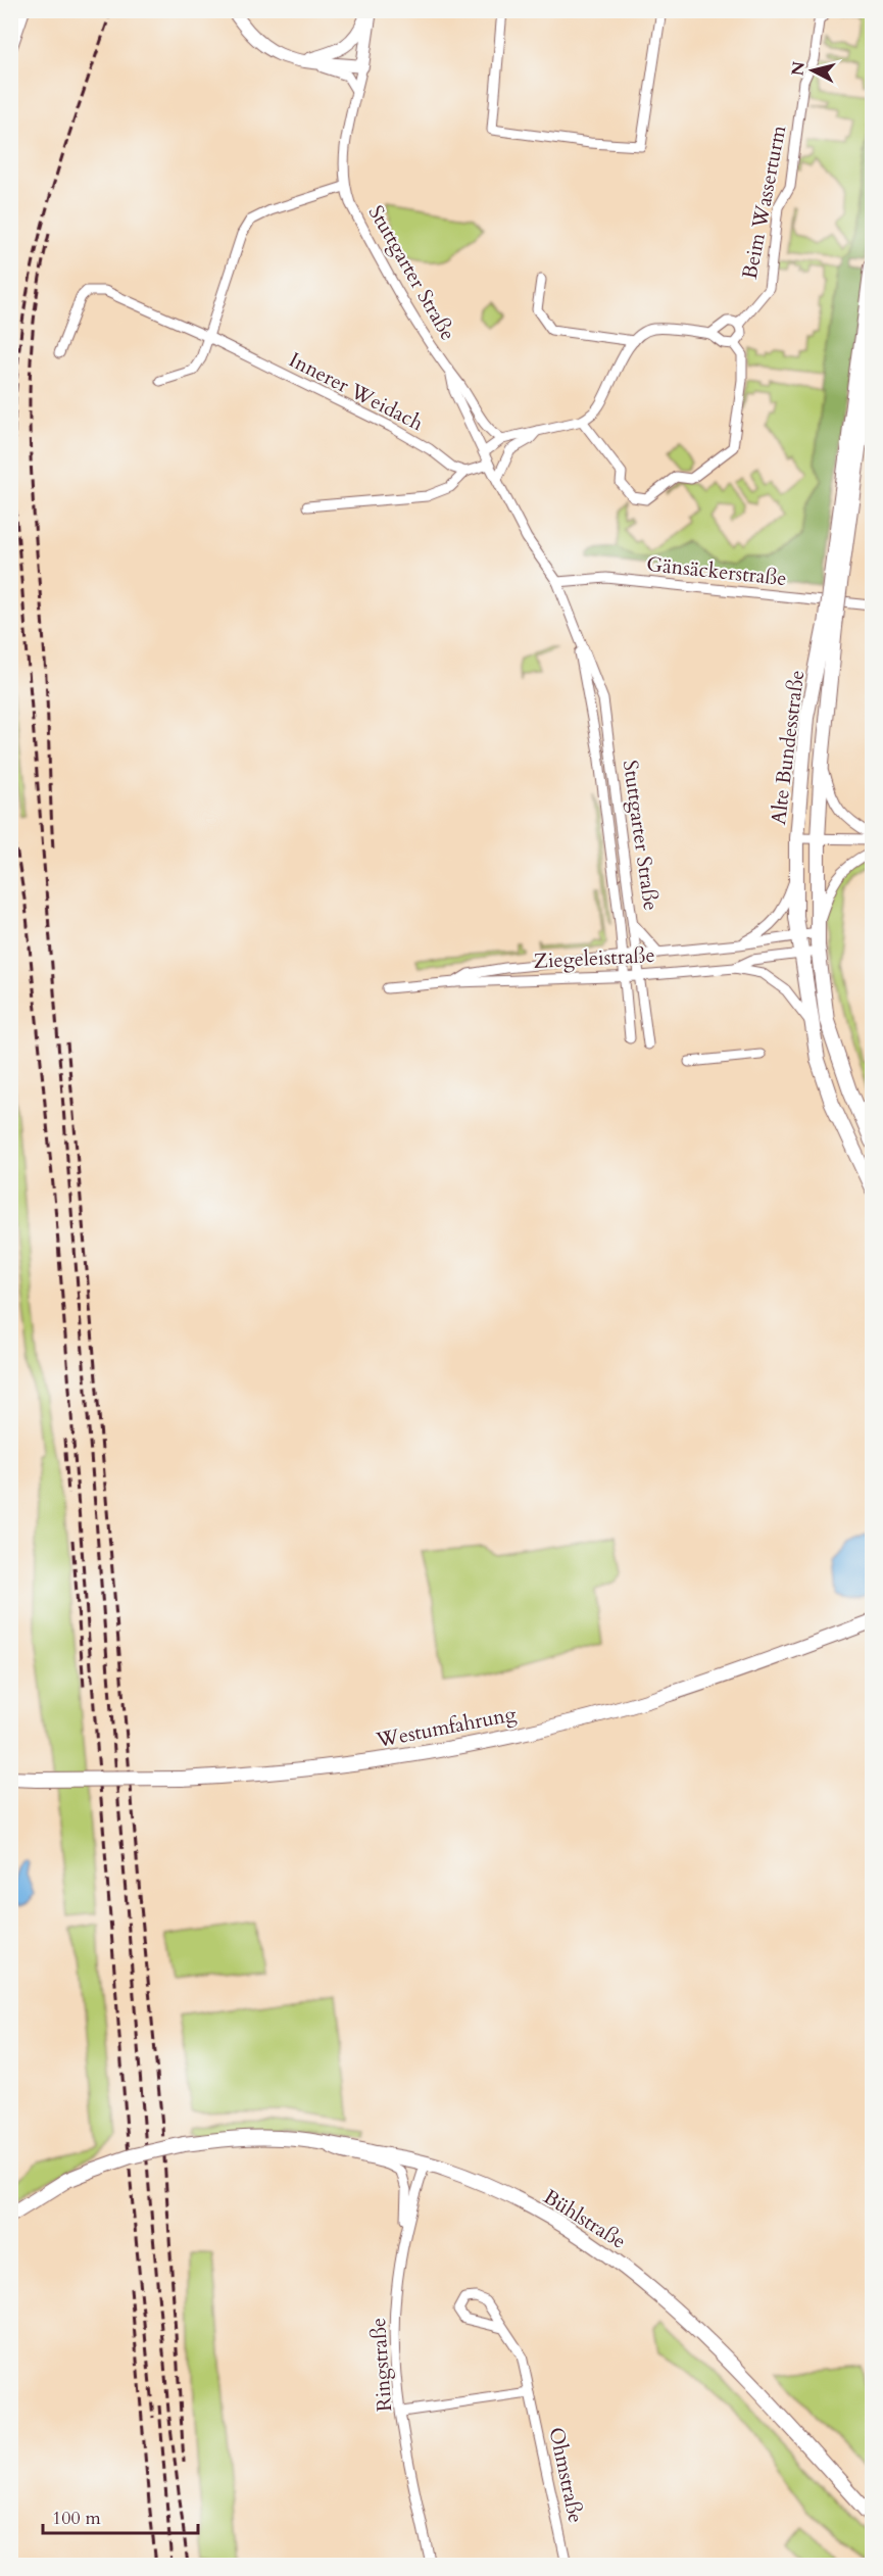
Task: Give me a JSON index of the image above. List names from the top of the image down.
{
  "streets": {
    "main road": ["Alte Bundesstraße", "Westumfahrung", "Bühlstraße"],
    "street": [
      "Beim Wasserturm",
      "Stuttgarter Straße",
      "Innerer Weidach",
      "Gänsäckerstraße",
      "Ziegeleistraße",
      "Ringstraße",
      "Ohmstraße"
    ]
  },
  "crossings": [
    ["Stuttgarter Straße", "Gänsäckerstraße"],
    ["Stuttgarter Straße", "Ziegeleistraße"],
    ["Alte Bundesstraße", "Ziegeleistraße"],
    ["Bühlstraße", "Ringstraße"]
  ],
  "scale_bar": "100 m",
  "north": "left"
}
